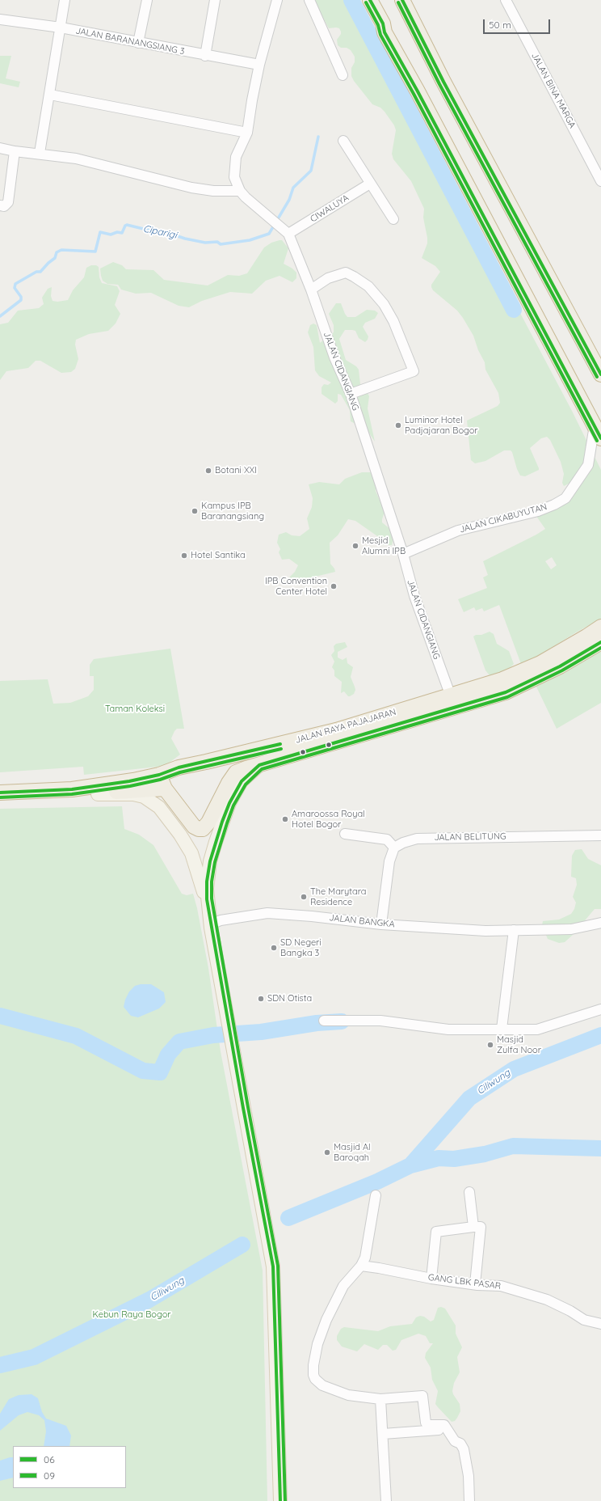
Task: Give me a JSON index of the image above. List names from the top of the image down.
{
  "streets": {
    "highway": ["JALAN RAYA PAJAJARAN"],
    "street": [
      "JALAN BARANANGSIANG 3",
      "JALAN BINA MARGA",
      "CIWALUYA",
      "JALAN CIDANGIANG",
      "JALAN CIKABUYUTAN",
      "JALAN BELITUNG",
      "JALAN BANGKA",
      "GANG LBK PASAR"
    ]
  },
  "crossings": [
    ["JALAN BARANANGSIANG 3", "JALAN CIDANGIANG"],
    ["CIWALUYA", "JALAN CIDANGIANG"],
    ["JALAN CIDANGIANG", "JALAN CIKABUYUTAN"],
    ["JALAN CIDANGIANG", "JALAN RAYA PAJAJARAN"]
  ],
  "water": ["Ciparigi", "Ciliwung"],
  "parks": ["Taman Koleksi", "Kebun Raya Bogor"],
  "places": [
    "Luminor Hotel Padjajaran Bogor",
    "Botani XXI",
    "Kampus IPB Baranangsiang",
    "Mesjid Alumni IPB",
    "Hotel Santika",
    "IPB Convention Center Hotel",
    "Amaroossa Royal Hotel Bogor",
    "The Marytara Residence",
    "SD Negeri Bangka 3",
    "SDN Otista",
    "Masjid Zulfa Noor",
    "Masjid Al Baroqah"
  ],
  "lines": ["transit line 06", "transit line 09"],
  "legend": ["06", "09"],
  "scale_bar": "50 m"
}
